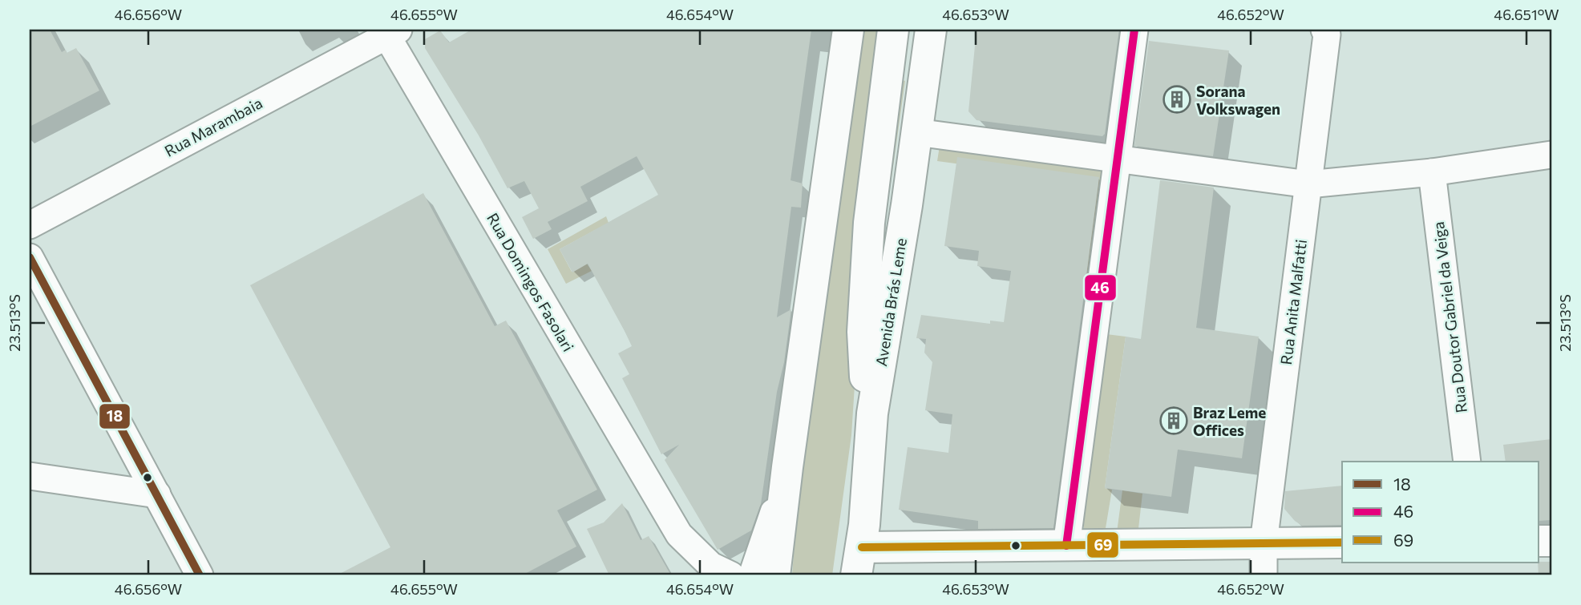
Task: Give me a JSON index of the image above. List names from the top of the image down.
{
  "streets": {
    "main road": ["Avenida Brás Leme"],
    "street": [
      "Rua Marambaia",
      "Rua Domingos Fasolari",
      "Rua Anita Malfatti",
      "Rua Doutor Gabriel da Veiga"
    ]
  },
  "crossings": [
    ["Rua Marambaia", "Rua Domingos Fasolari"]
  ],
  "places": {
    "building": ["Sorana Volkswagen", "Braz Leme Offices"]
  },
  "lines": ["transit line 46", "transit line 18", "transit line 69"],
  "legend": ["18", "46", "69"],
  "coordinates": [
    "46.656°W",
    "46.655°W",
    "46.654°W",
    "46.653°W",
    "46.652°W",
    "46.651°W",
    "23.513°S"
  ]
}
